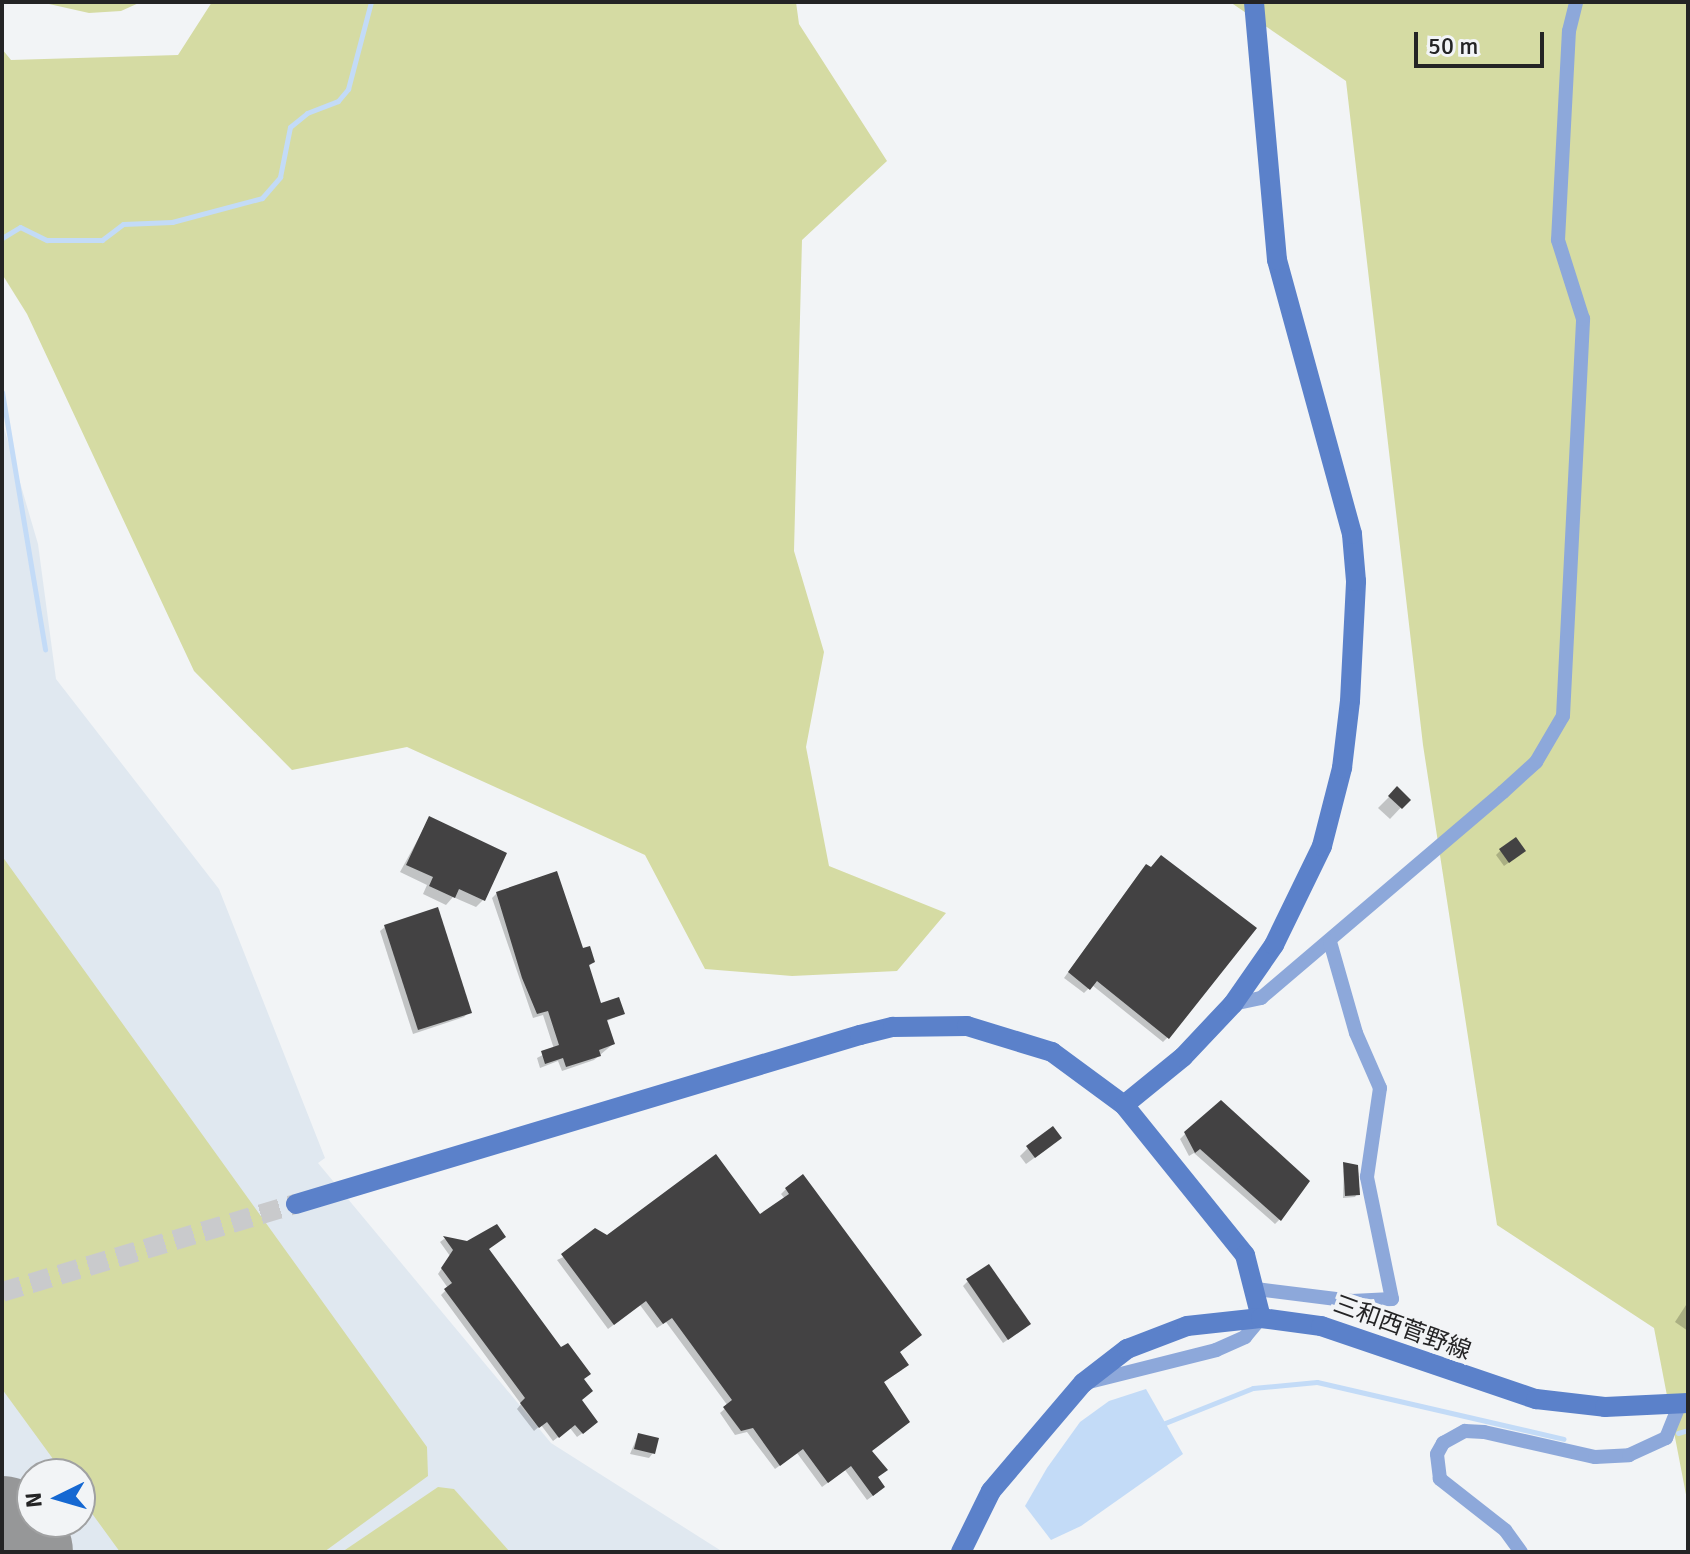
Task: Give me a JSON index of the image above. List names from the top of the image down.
{
  "streets": {
    "street": ["三和西菅野線"]
  },
  "scale_bar": "50 m",
  "north": "left"
}
